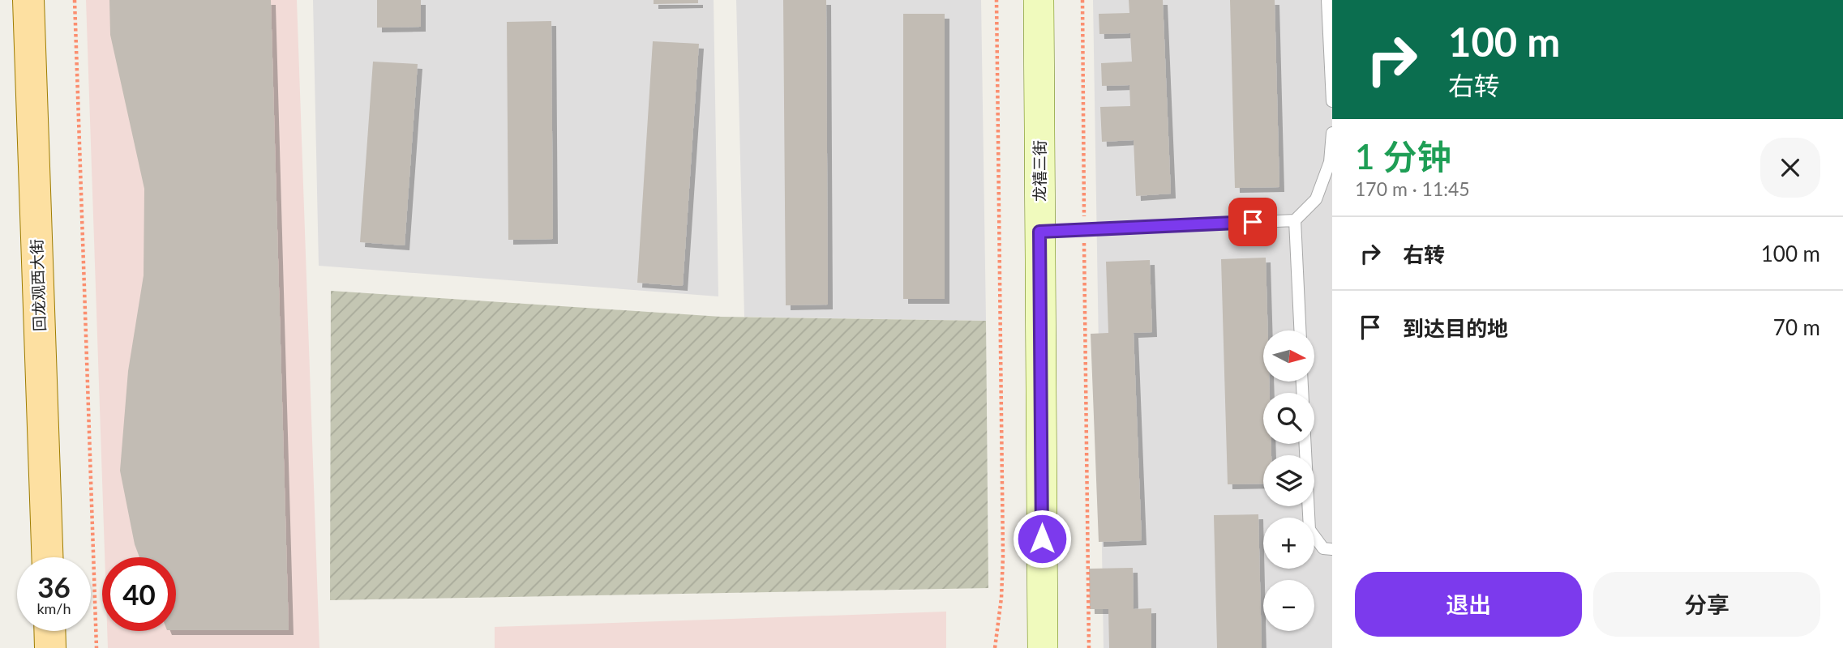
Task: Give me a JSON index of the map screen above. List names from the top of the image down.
{
  "streets": {
    "main road": ["回龙观西大街"],
    "street": ["龙禧三街"]
  },
  "north": "right",
  "page": {
    "turn": ["100 m", "右转"],
    "heading": ["1 分钟", "170 m · 11:45"],
    "list": [
      {
        "name": "右转",
        "value": "100 m"
      },
      {
        "name": "到达目的地",
        "value": "70 m"
      }
    ],
    "map_buttons": ["+", "−"],
    "speed": "36 km/h",
    "limit": "40",
    "buttons": ["退出", "分享"]
  }
}
